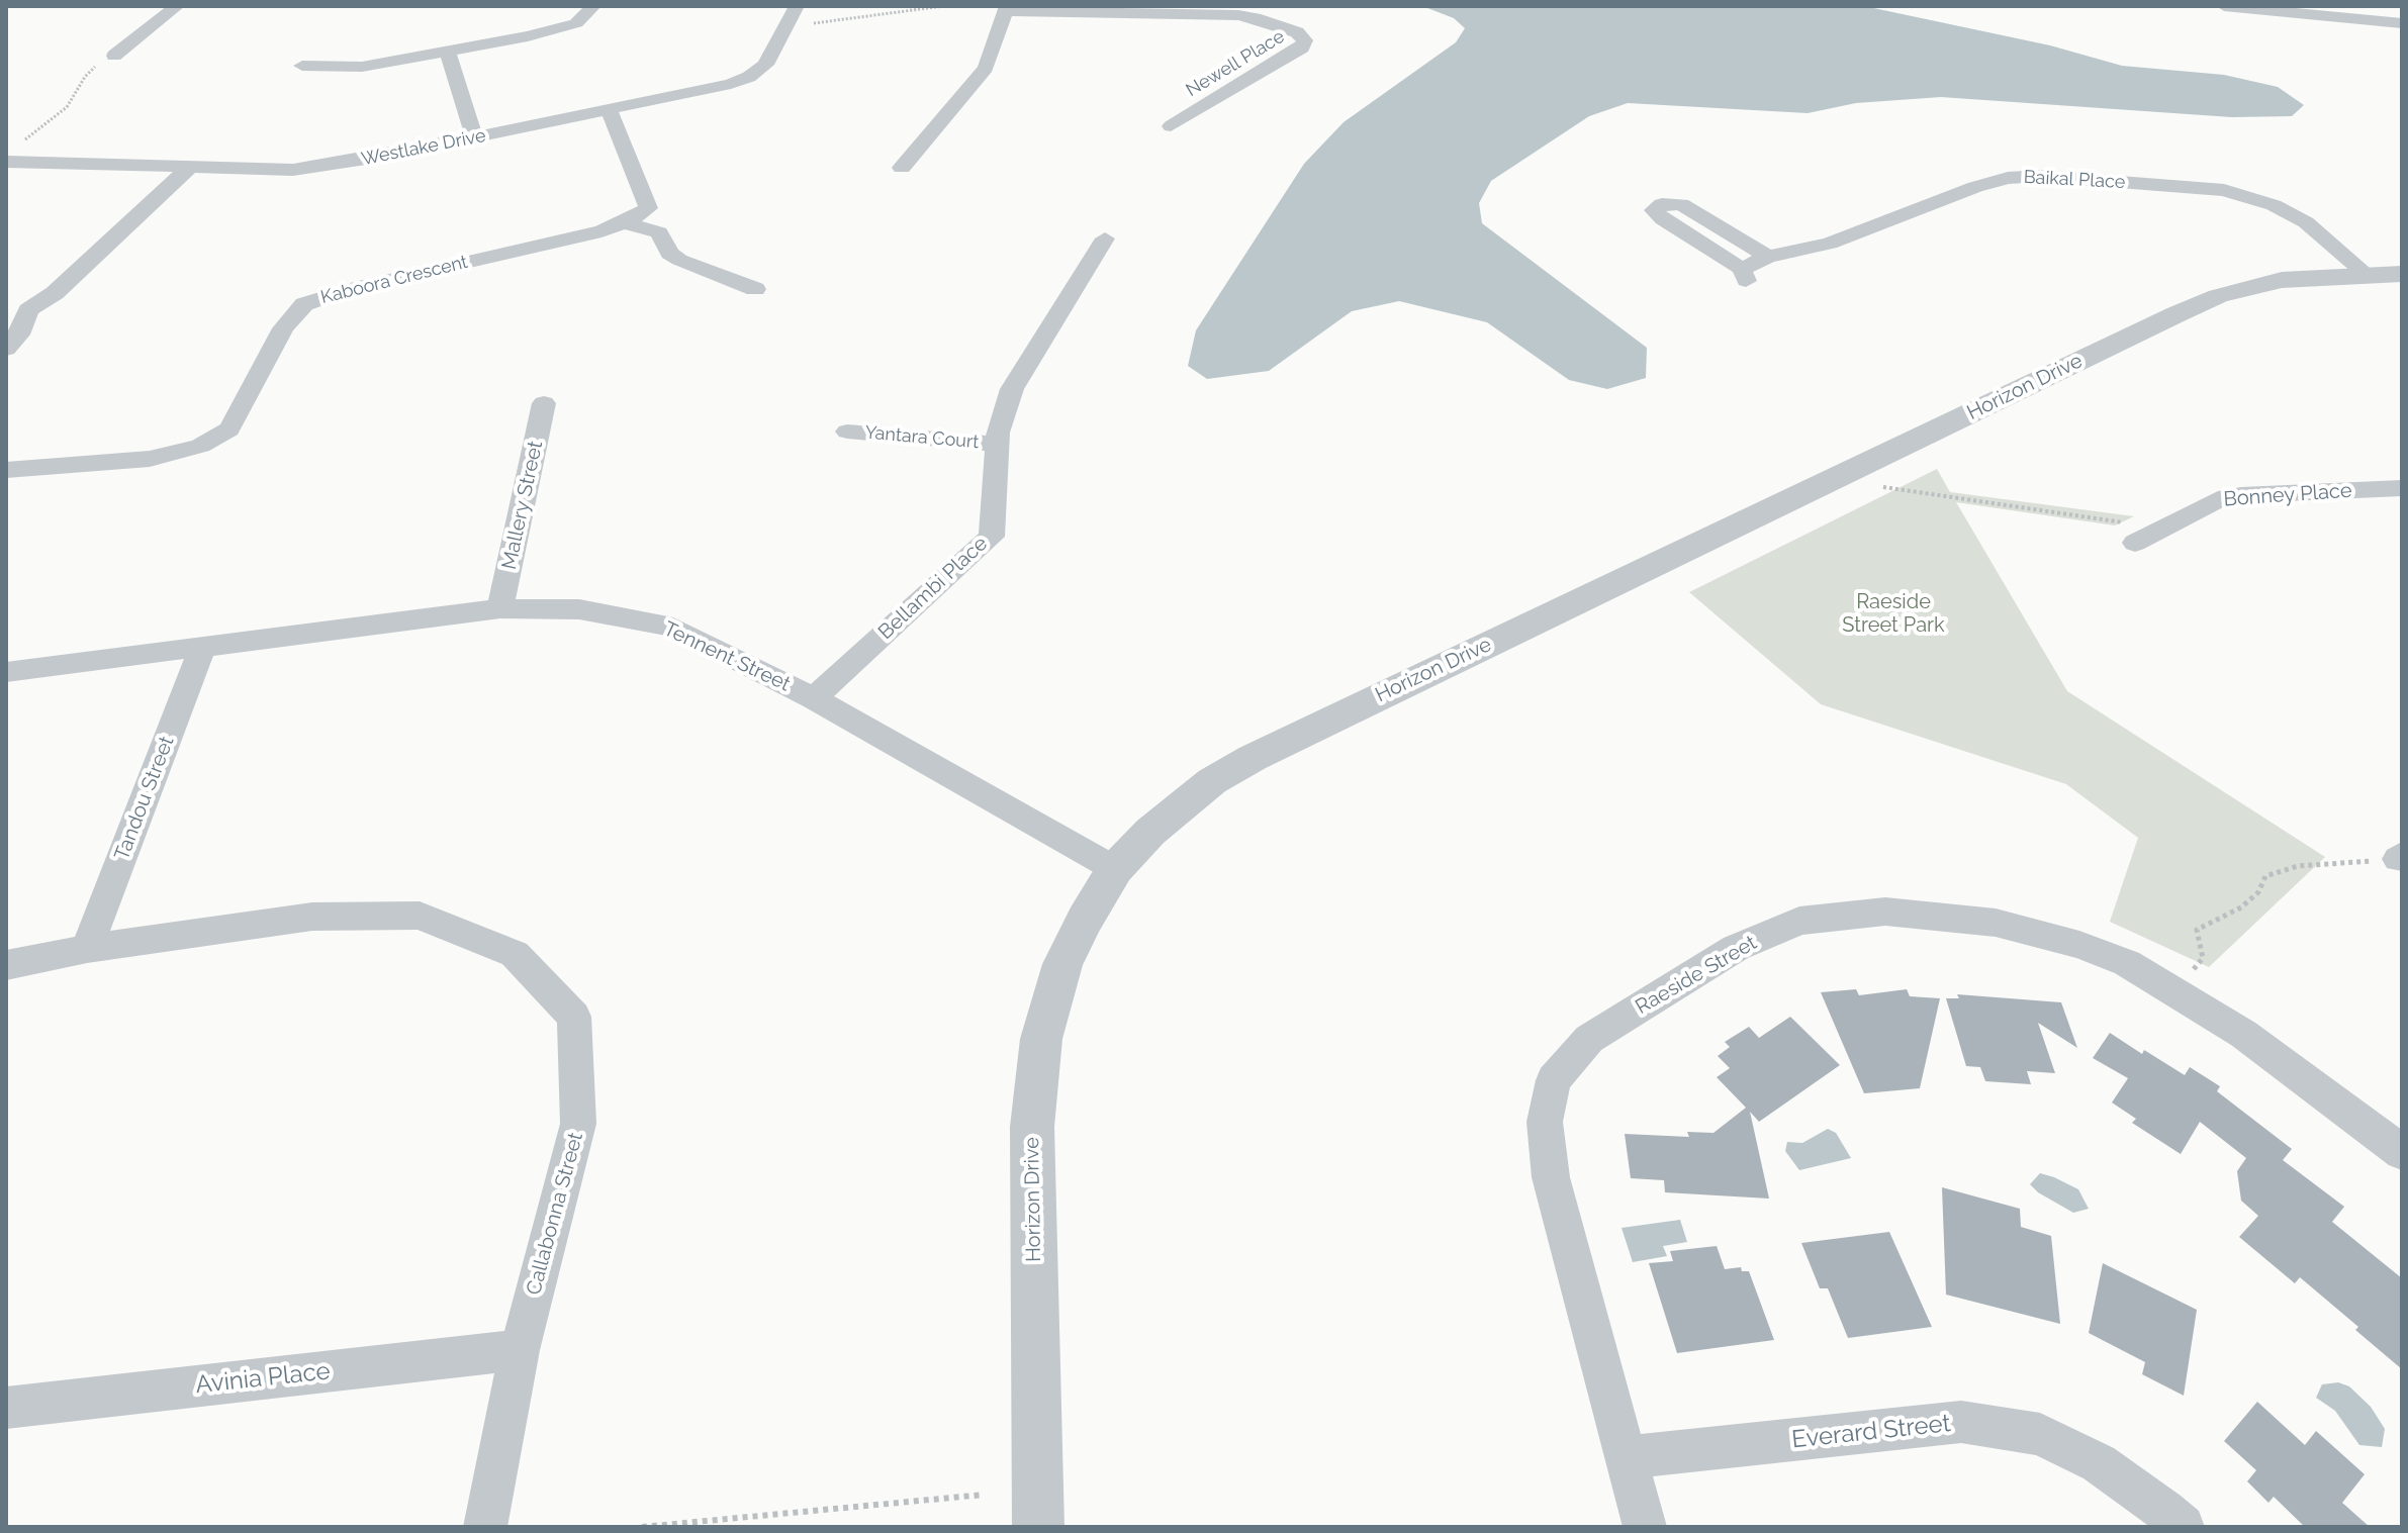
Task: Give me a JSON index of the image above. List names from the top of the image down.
{
  "streets": {
    "street": [
      "Newell Place",
      "Westlake Drive",
      "Baikal Place",
      "Kaboora Crescent",
      "Horizon Drive",
      "Yantara Court",
      "Bonney Place",
      "Mallery Street",
      "Bellambi Place",
      "Tennent Street",
      "Tandou Street",
      "Raeside Street",
      "Callabonna Street",
      "Avinia Place",
      "Everard Street"
    ]
  },
  "crossings": [
    ["Baikal Place", "Horizon Drive"],
    ["Horizon Drive", "Tennent Street"],
    ["Yantara Court", "Bellambi Place"],
    ["Mallery Street", "Tennent Street"],
    ["Bellambi Place", "Tennent Street"],
    ["Tennent Street", "Tandou Street"],
    ["Tandou Street", "Callabonna Street"],
    ["Raeside Street", "Everard Street"],
    ["Callabonna Street", "Avinia Place"]
  ],
  "parks": ["Raeside Street Park"]
}
